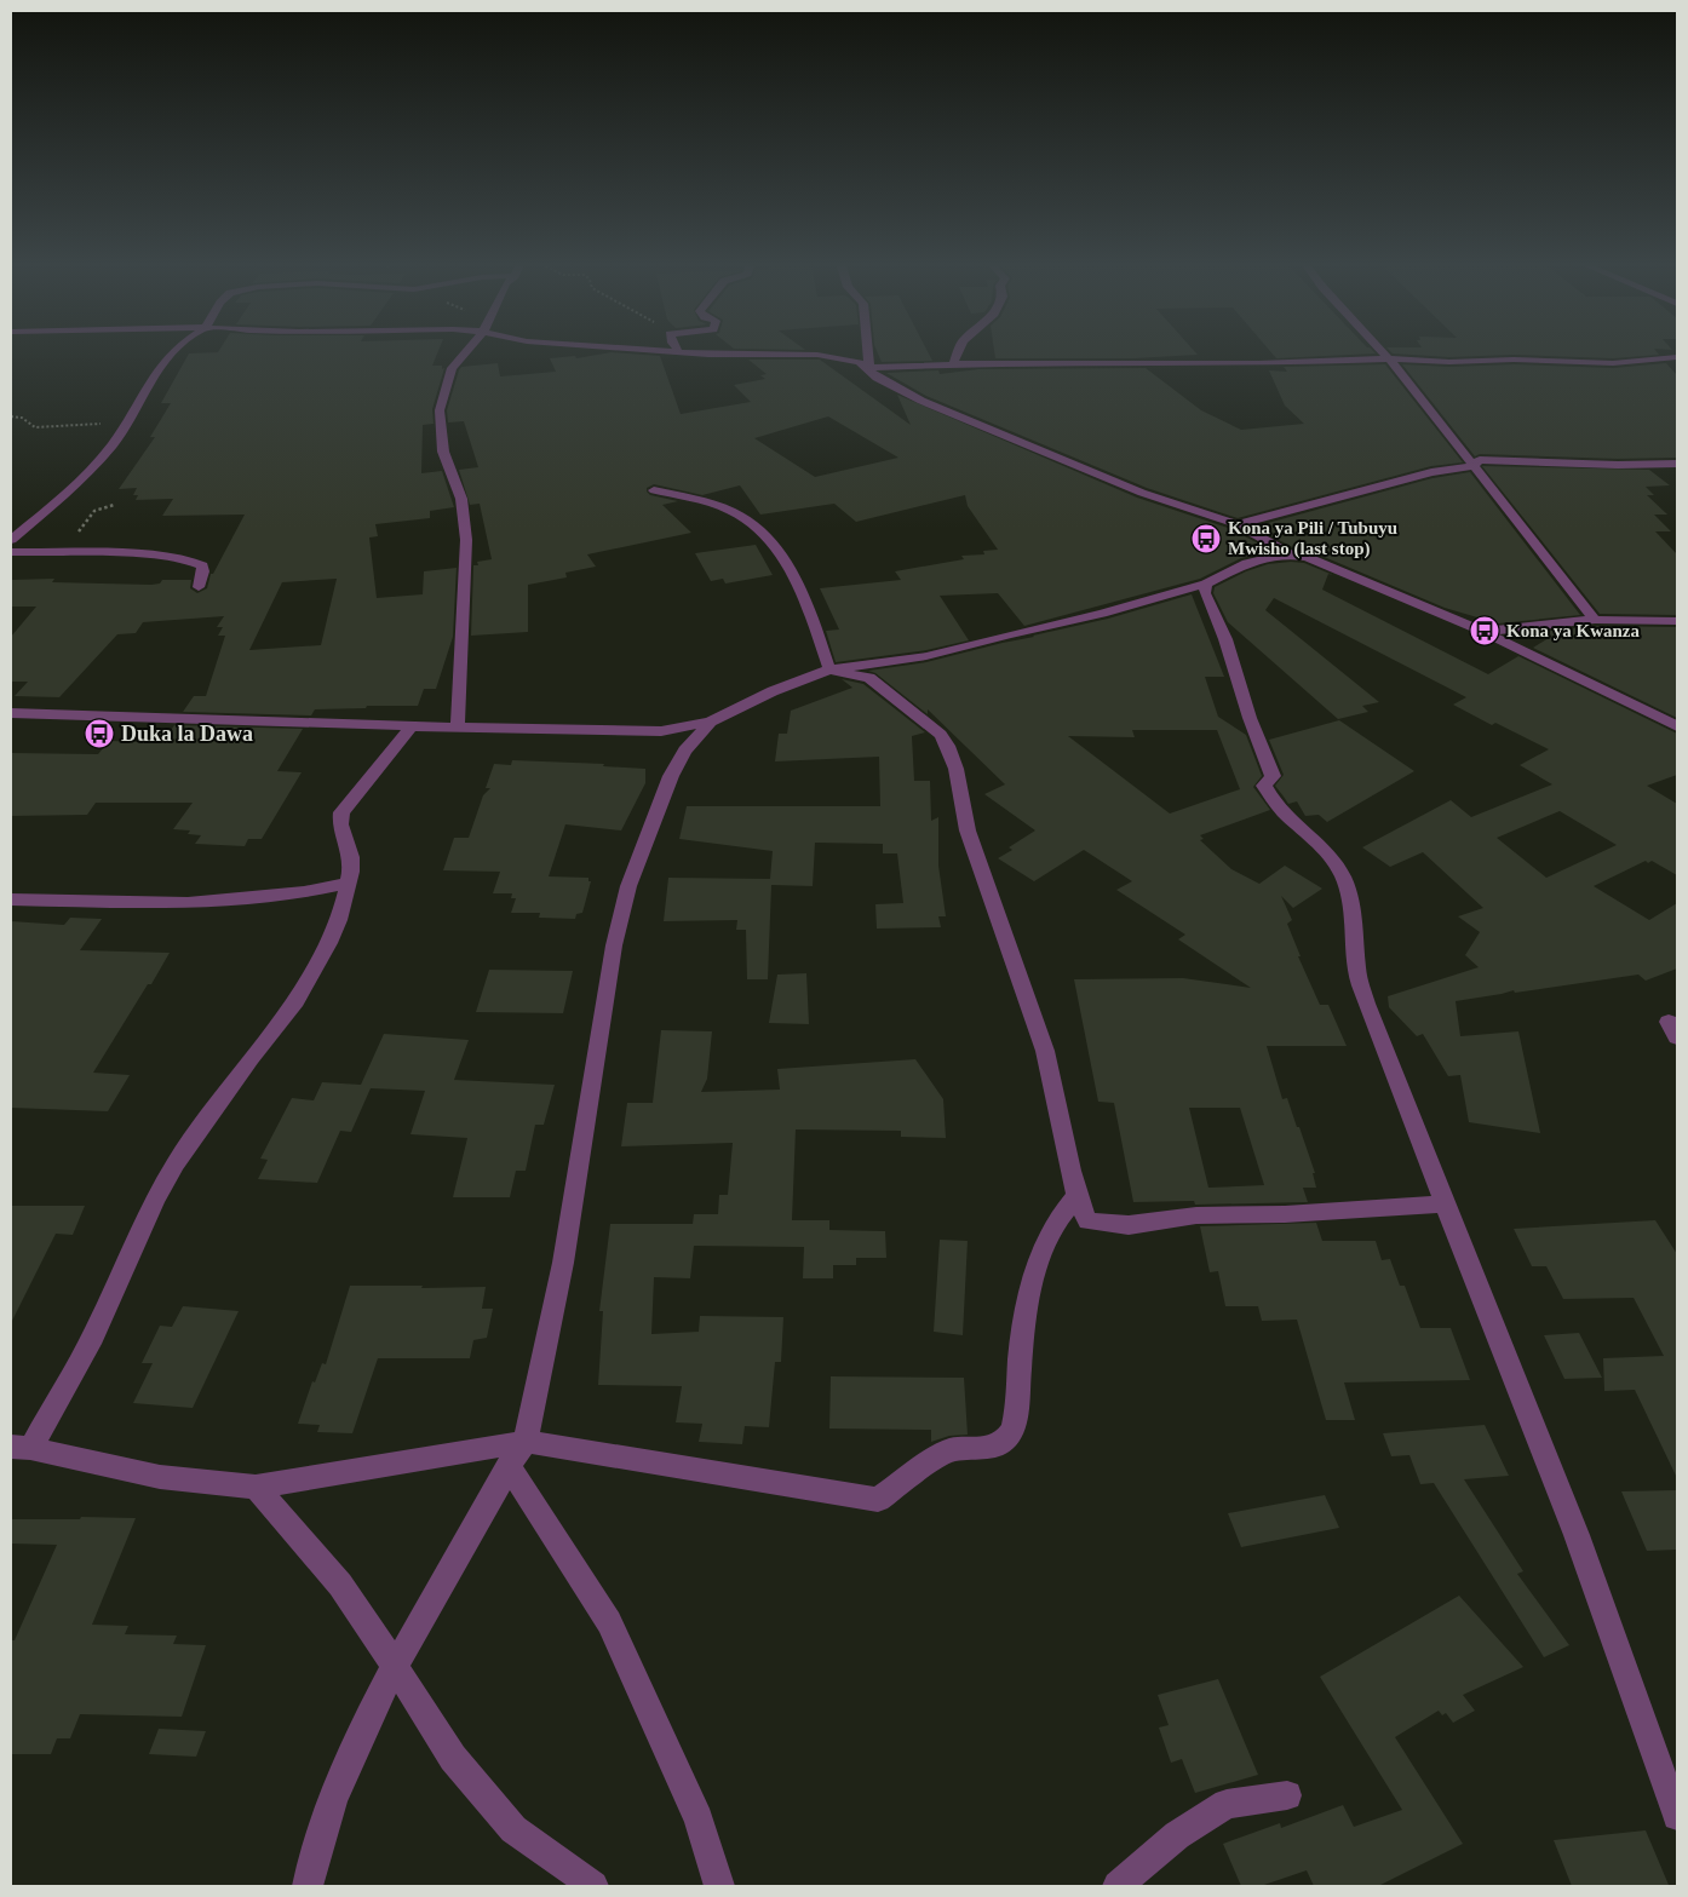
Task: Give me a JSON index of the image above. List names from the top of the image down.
{
  "places": {
    "bus stop": ["Kona ya Pili / Tubuyu Mwisho (last stop)", "Kona ya Kwanza", "Duka la Dawa"]
  }
}
